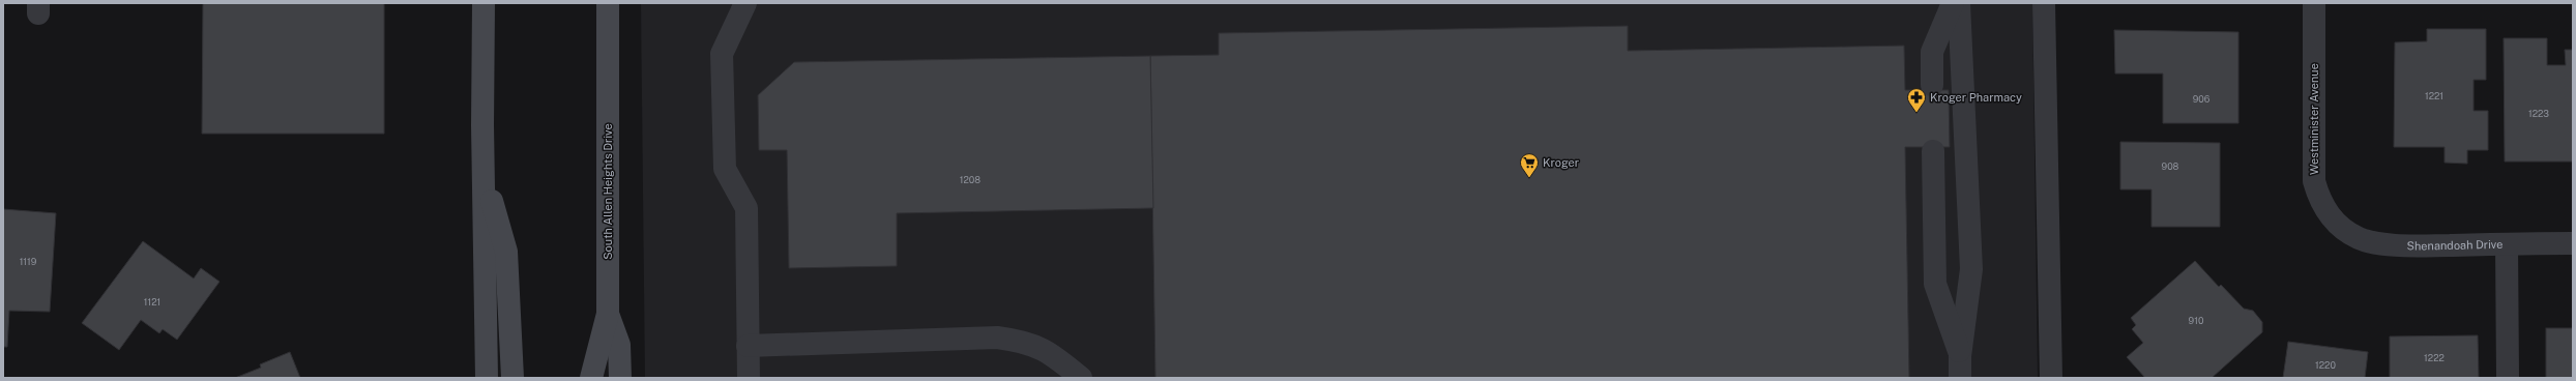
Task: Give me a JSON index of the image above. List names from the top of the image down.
{
  "streets": {
    "main road": ["South Allen Heights Drive"],
    "street": ["Westminister Avenue", "Shenandoah Drive"]
  },
  "crossings": [
    ["Westminister Avenue", "Shenandoah Drive"]
  ],
  "places": {
    "pharmacy": ["Kroger Pharmacy"],
    "supermarket": ["Kroger"]
  },
  "house_numbers": [
    "1221",
    "906",
    "1223",
    "908",
    "1208",
    "1119",
    "1121",
    "910",
    "1222",
    "1220"
  ]
}
